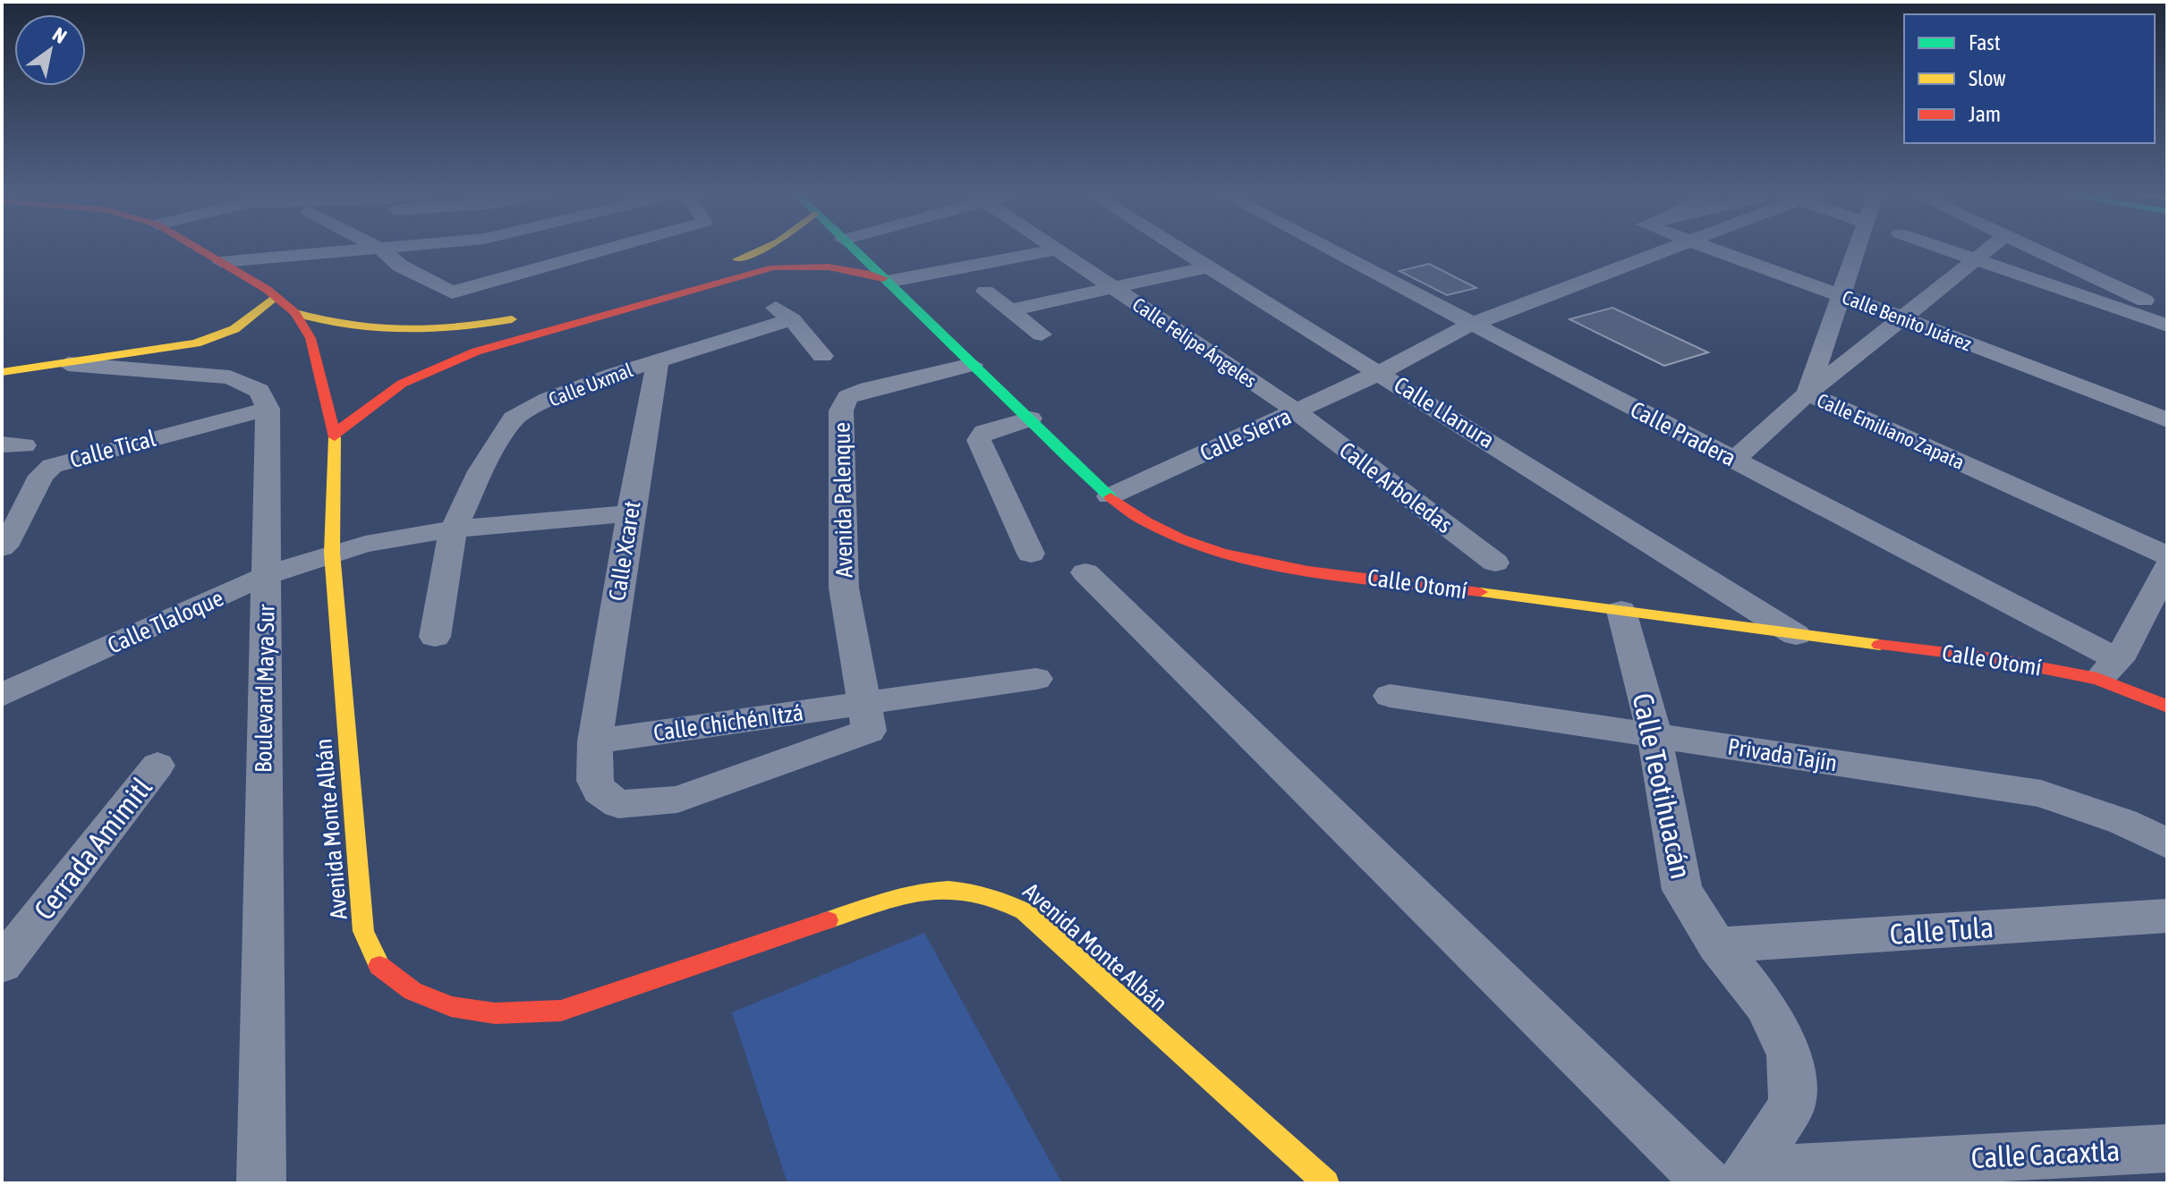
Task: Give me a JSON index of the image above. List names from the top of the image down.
{
  "streets": {
    "street": [
      "Calle Benito Juárez",
      "Calle Felipe Ángeles",
      "Calle Uxmal",
      "Calle Llanura",
      "Calle Emiliano Zapata",
      "Calle Pradera",
      "Calle Sierra",
      "Calle Tical",
      "Calle Arboledas",
      "Avenida Palenque",
      "Calle Xcaret",
      "Calle Otomí",
      "Calle Tlaloque",
      "Boulevard Maya Sur",
      "Calle Chichén Itzá",
      "Privada Tajín",
      "Calle Teotihuacán",
      "Avenida Monte Albán",
      "Cerrada Amimitl",
      "Calle Tula",
      "Calle Cacaxtla"
    ]
  },
  "crossings": [
    ["Calle Benito Juárez", "Calle Emiliano Zapata"],
    ["Calle Felipe Ángeles", "Calle Sierra"],
    ["Calle Felipe Ángeles", "Calle Arboledas"],
    ["Calle Uxmal", "Calle Xcaret"],
    ["Calle Uxmal", "Calle Tlaloque"],
    ["Calle Llanura", "Calle Sierra"],
    ["Calle Llanura", "Calle Otomí"],
    ["Calle Pradera", "Calle Sierra"],
    ["Calle Pradera", "Calle Otomí"],
    ["Calle Sierra", "Calle Arboledas"],
    ["Calle Sierra", "Calle Otomí"],
    ["Calle Tical", "Boulevard Maya Sur"],
    ["Avenida Palenque", "Calle Xcaret"],
    ["Avenida Palenque", "Calle Otomí"],
    ["Avenida Palenque", "Calle Chichén Itzá"],
    ["Calle Xcaret", "Calle Tlaloque"],
    ["Calle Xcaret", "Calle Chichén Itzá"],
    ["Calle Otomí", "Calle Teotihuacán"],
    ["Calle Tlaloque", "Boulevard Maya Sur"],
    ["Calle Tlaloque", "Avenida Monte Albán"],
    ["Privada Tajín", "Calle Teotihuacán"],
    ["Calle Teotihuacán", "Calle Tula"],
    ["Calle Teotihuacán", "Calle Cacaxtla"]
  ],
  "legend": ["Fast", "Slow", "Jam"],
  "north": "top right"
}
